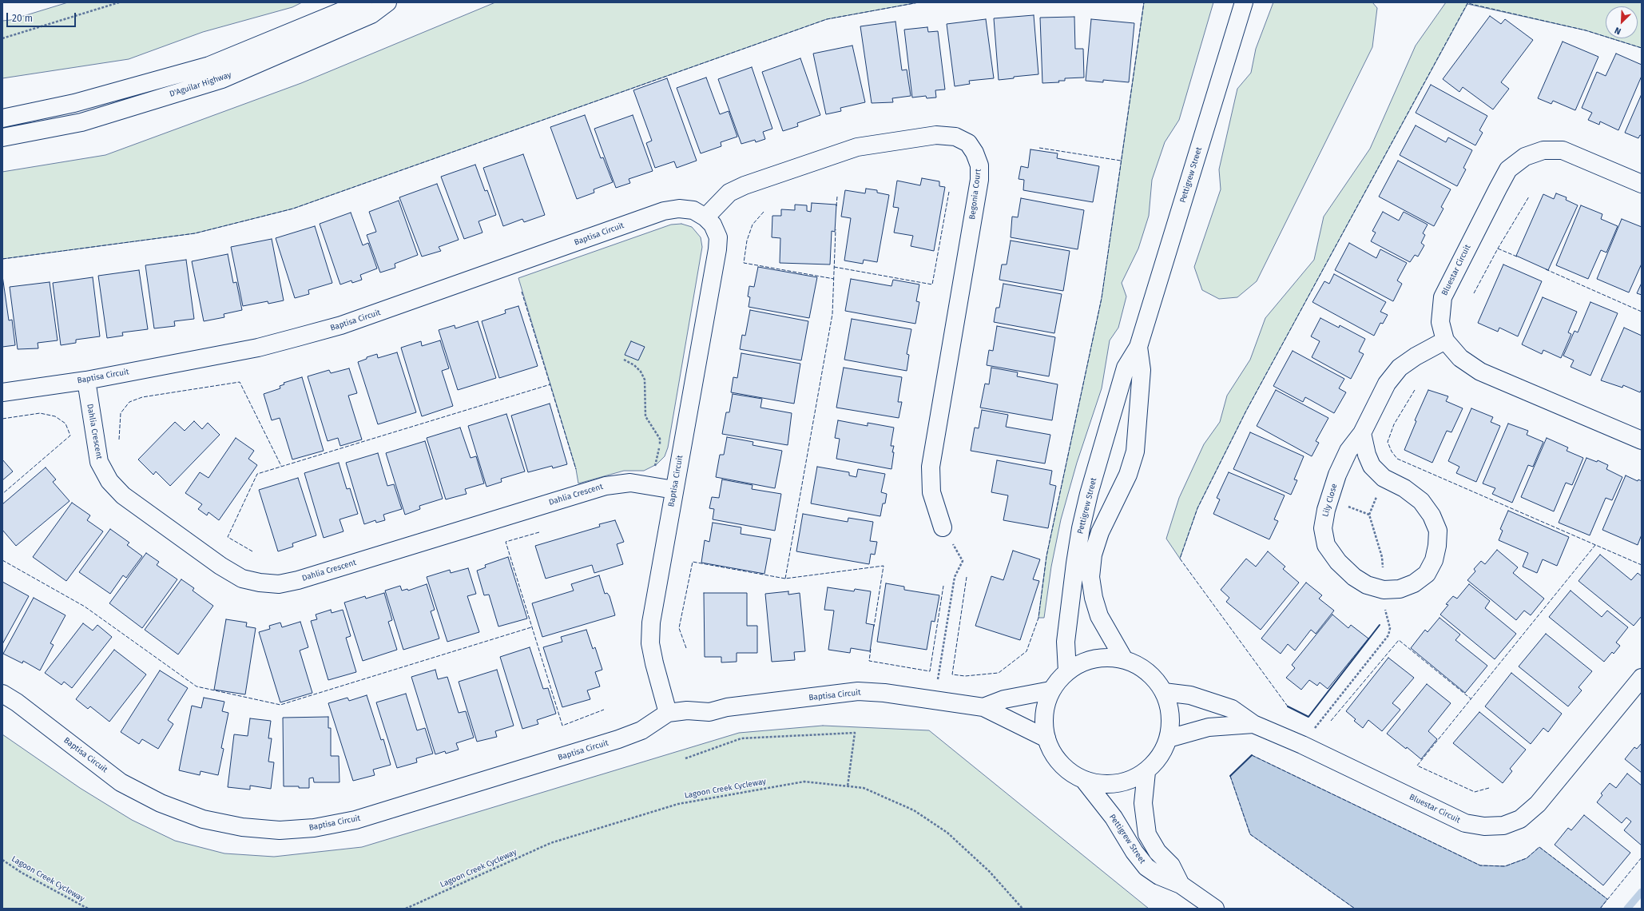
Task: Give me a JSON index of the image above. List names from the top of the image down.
{
  "streets": {
    "main road": [
      "D'Aguilar Highway",
      "Pettigrew Street",
      "Begonia Court",
      "Baptisa Circuit",
      "Bluestar Circuit",
      "Dahlia Crescent",
      "Lily Close"
    ],
    "path": ["Lagoon Creek Cycleway"]
  },
  "crossings": [
    ["Begonia Court", "Baptisa Circuit"],
    ["Baptisa Circuit", "Dahlia Crescent"],
    ["Bluestar Circuit", "Lily Close"]
  ],
  "scale_bar": "20 m",
  "north": "bottom left"
}
